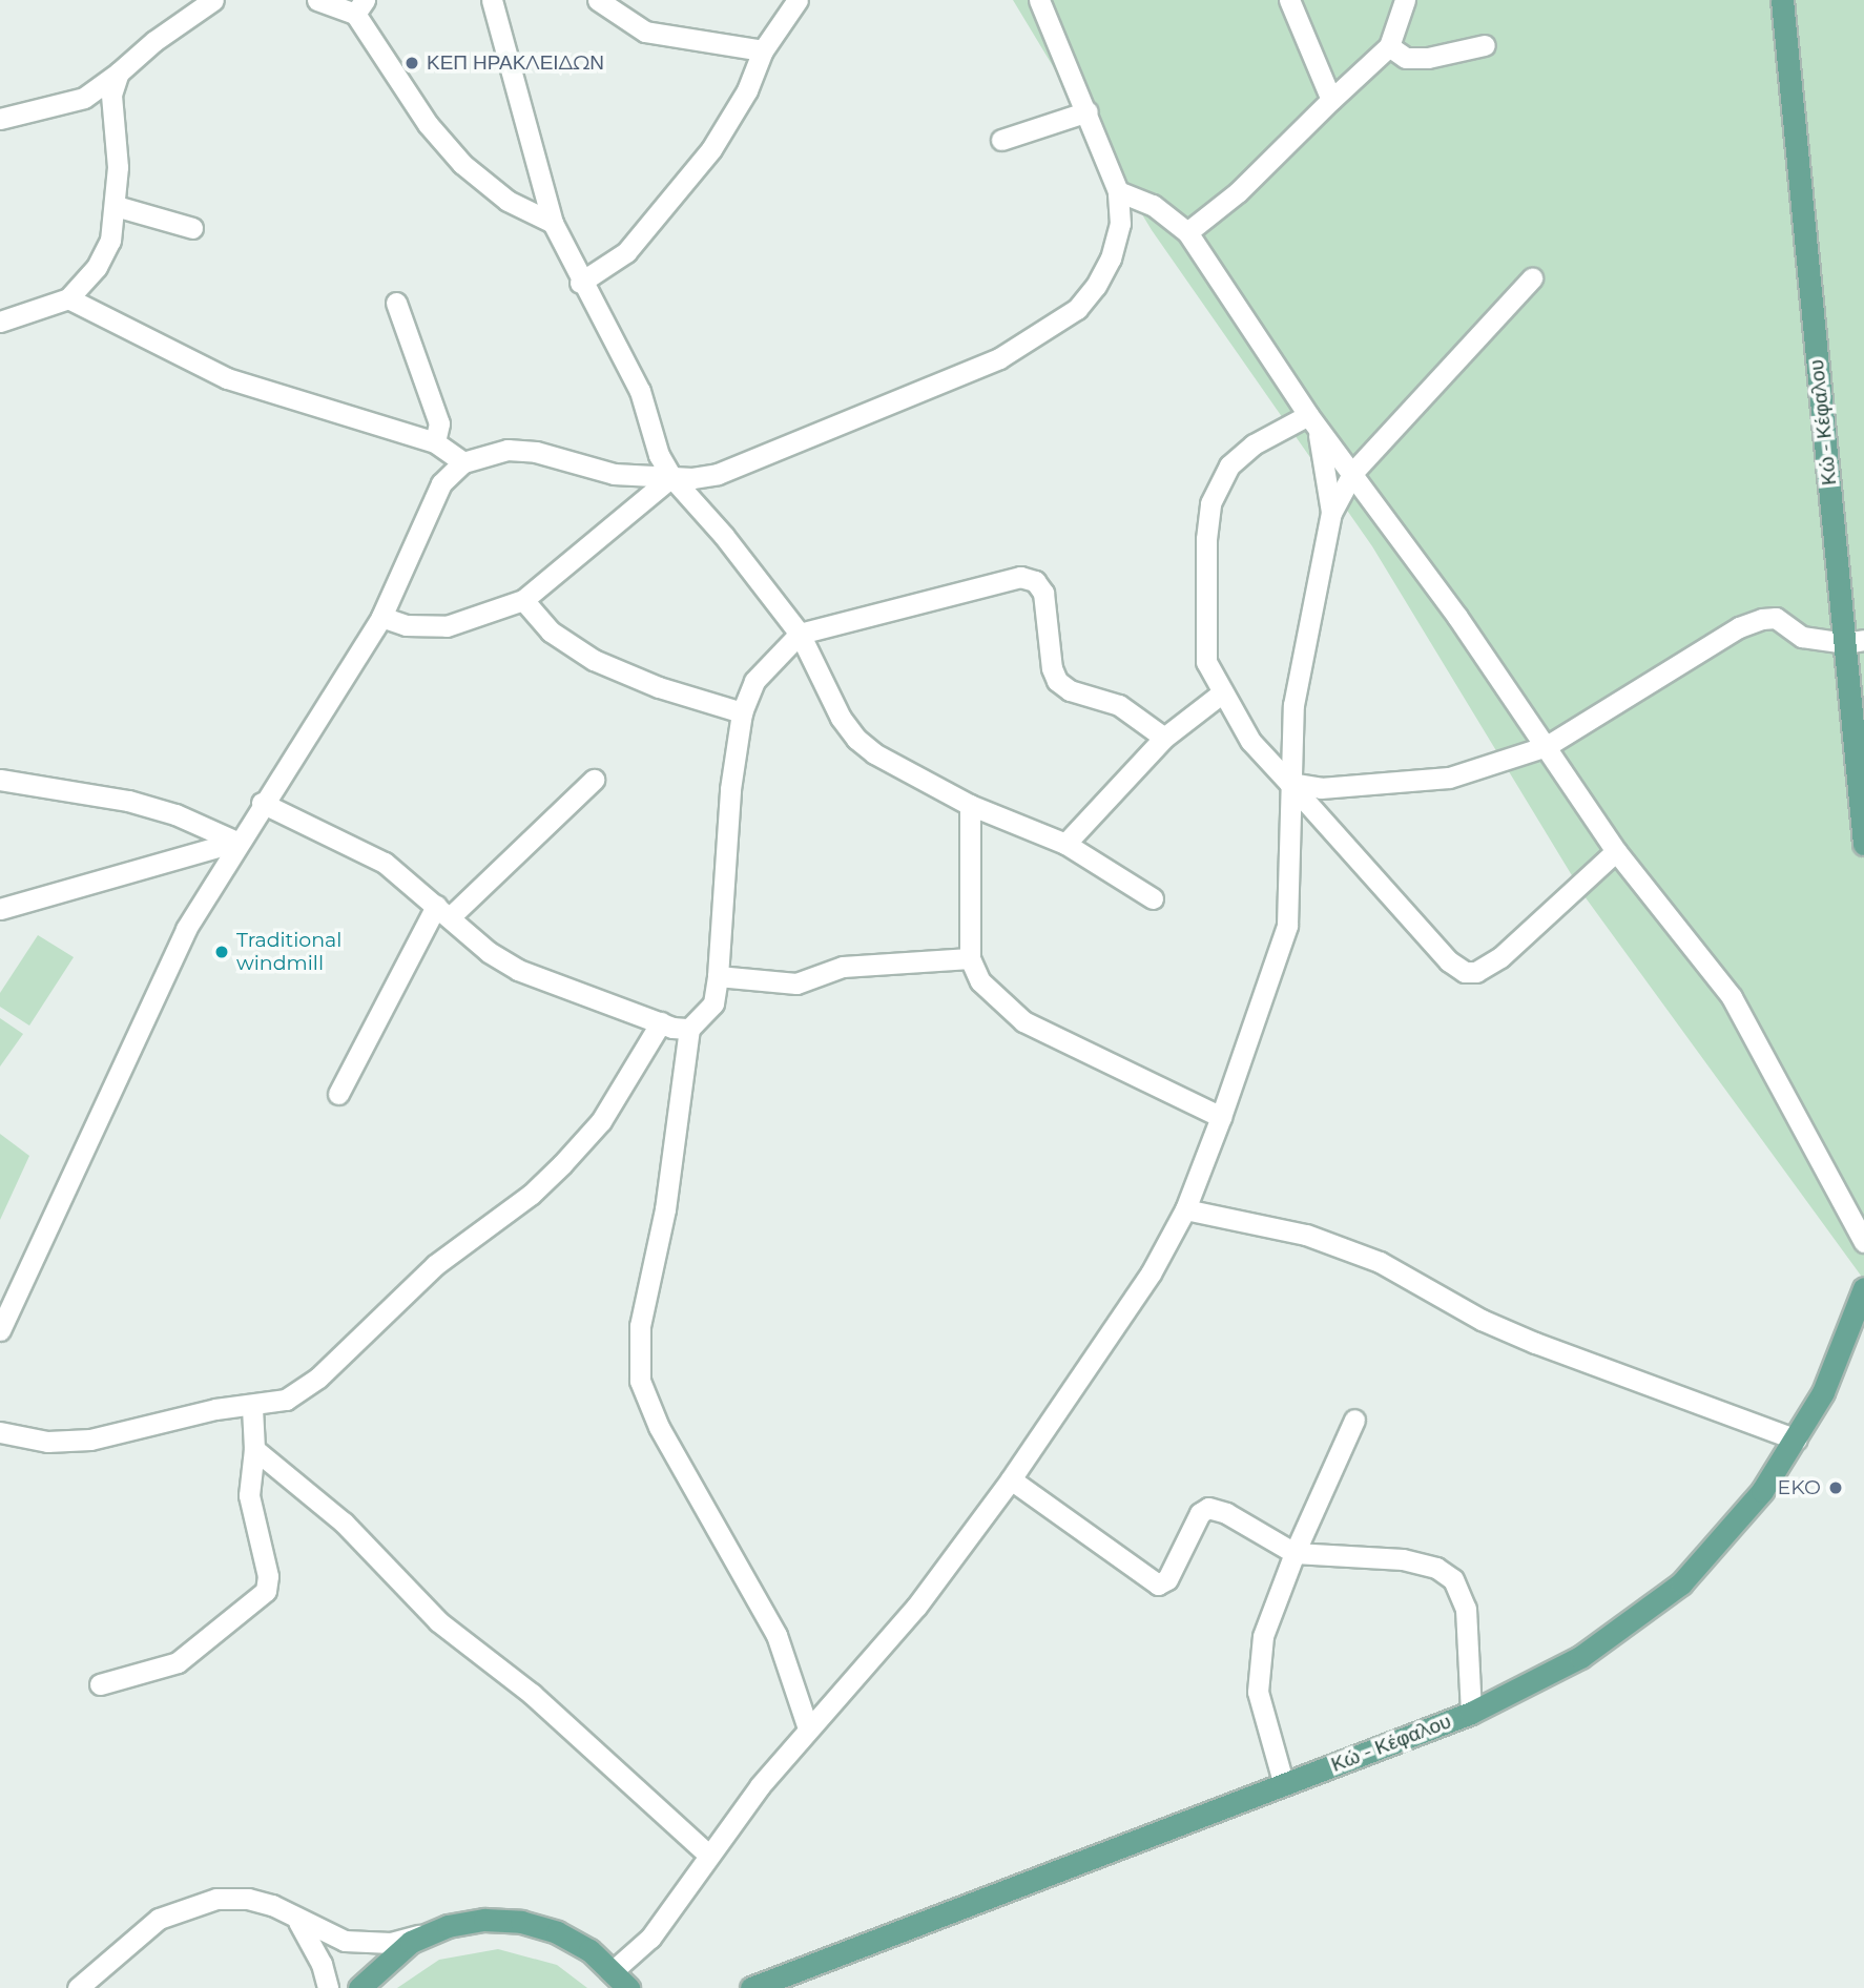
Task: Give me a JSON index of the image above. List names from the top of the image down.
{
  "streets": {
    "main road": ["Κώ - Κέφαλου"]
  },
  "places": ["ΚΕΠ ΗΡΑΚΛΕΙΔΩΝ", "Traditional windmill", "EKO"]
}
